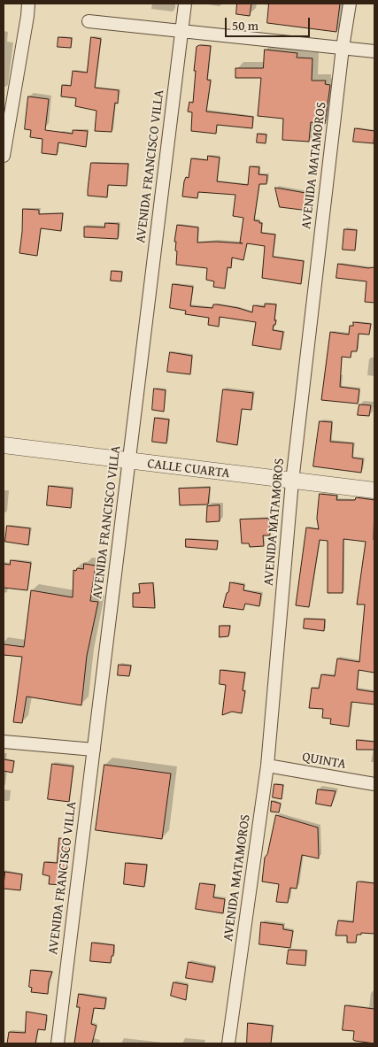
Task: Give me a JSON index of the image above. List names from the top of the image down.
{
  "streets": {
    "street": [
      "AVENIDA MATAMOROS",
      "AVENIDA FRANCISCO VILLA",
      "CALLE CUARTA",
      "QUINTA"
    ]
  },
  "crossings": [
    ["AVENIDA MATAMOROS", "CALLE CUARTA"],
    ["AVENIDA MATAMOROS", "QUINTA"],
    ["AVENIDA FRANCISCO VILLA", "CALLE CUARTA"]
  ],
  "scale_bar": "50 m"
}
